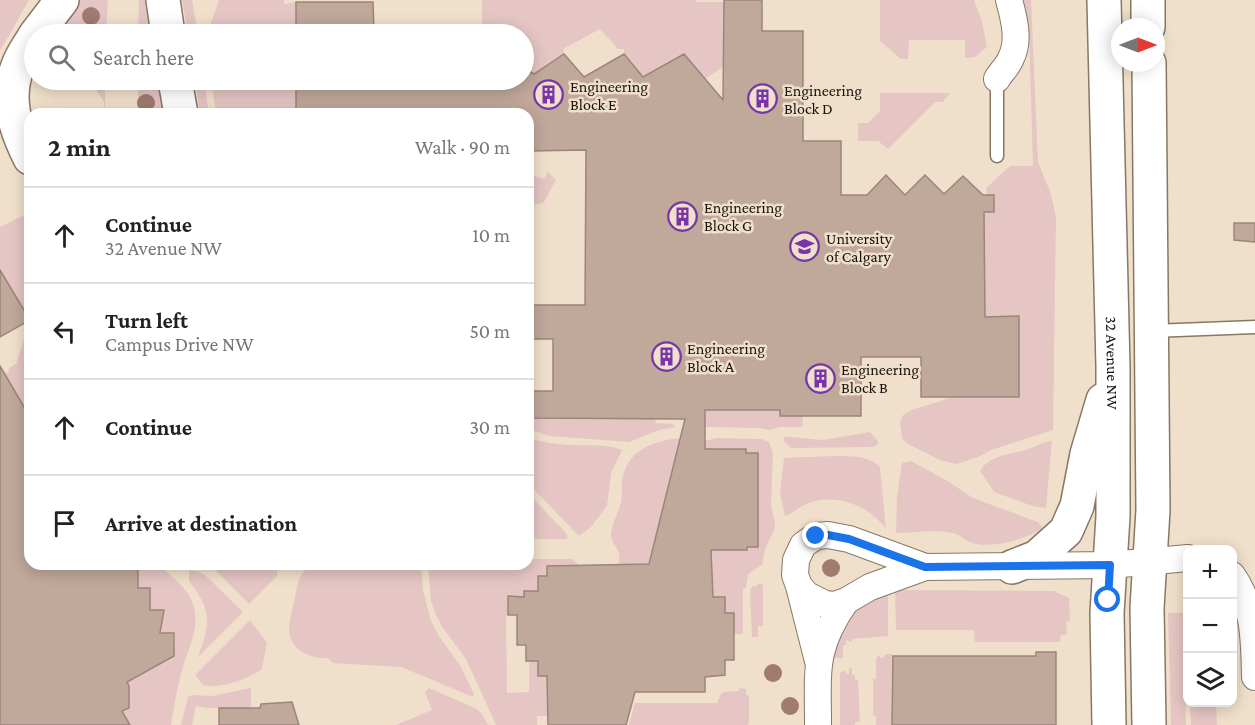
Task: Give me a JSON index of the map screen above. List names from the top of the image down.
{
  "streets": {
    "main road": ["32 Avenue NW"]
  },
  "places": {
    "building": [
      "Engineering Block E",
      "Engineering Block D",
      "Engineering Block G",
      "Engineering Block A",
      "Engineering Block B"
    ],
    "school or university": ["University of Calgary"]
  },
  "north": "right",
  "page": {
    "search": "Search here",
    "heading": ["2 min", "Walk · 90 m"],
    "list": [
      ["Continue", "32 Avenue NW", "10 m"],
      ["Turn left", "Campus Drive NW", "50 m"],
      ["Continue", "30 m"],
      "Arrive at destination"
    ],
    "map_buttons": ["+", "−"]
  }
}
